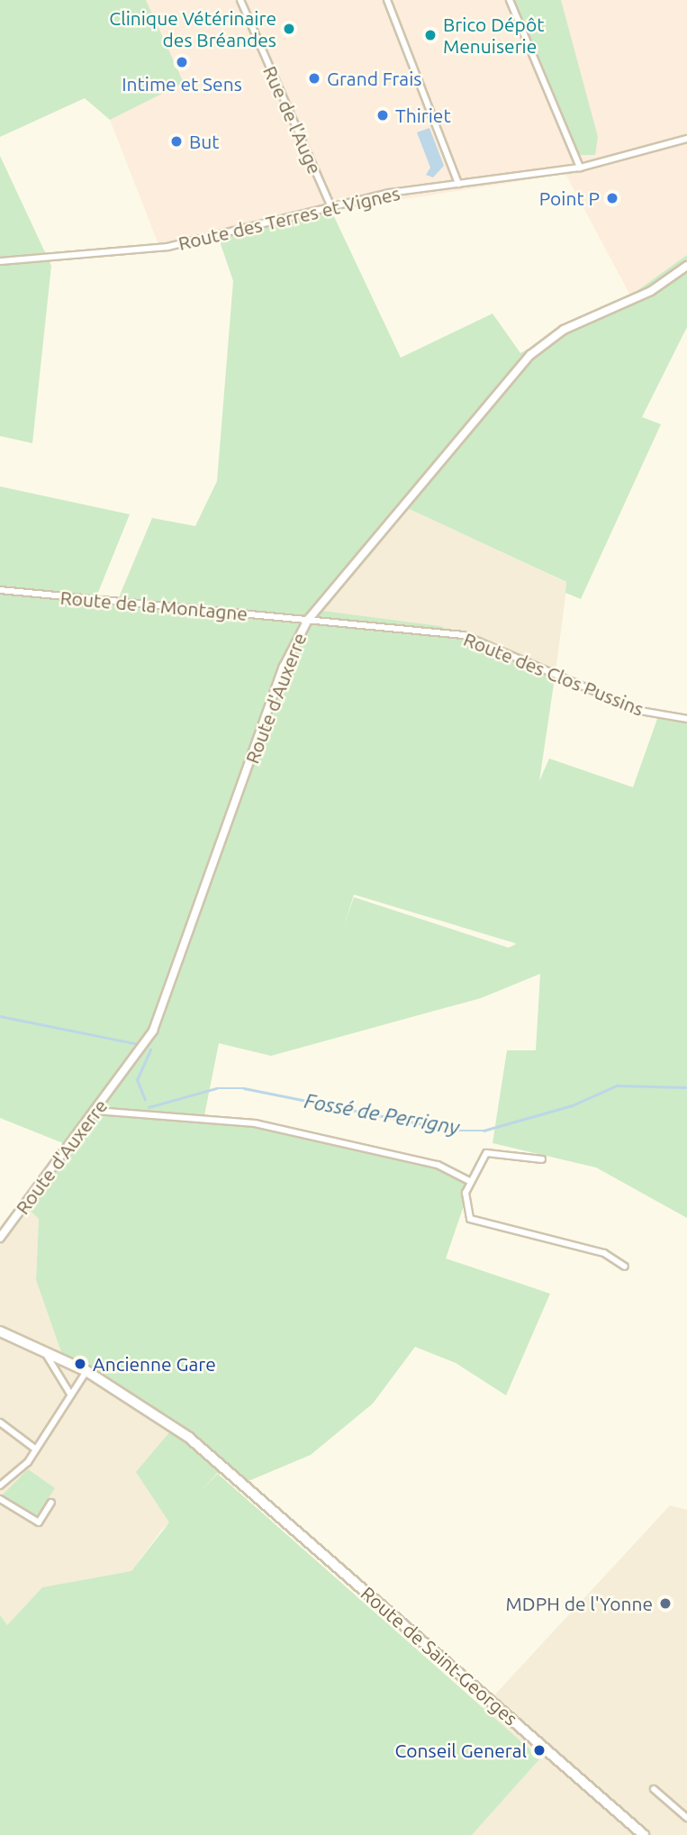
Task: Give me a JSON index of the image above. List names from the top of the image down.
{
  "streets": {
    "main road": ["Route de Saint-Georges"],
    "street": [
      "Rue de l'Auge",
      "Route des Terres et Vignes",
      "Route de la Montagne",
      "Route des Clos Pussins",
      "Route d'Auxerre"
    ]
  },
  "crossings": [
    ["Rue de l'Auge", "Route des Terres et Vignes"],
    ["Route de la Montagne", "Route des Clos Pussins"],
    ["Route de la Montagne", "Route d'Auxerre"],
    ["Route des Clos Pussins", "Route d'Auxerre"]
  ],
  "water": ["Fossé de Perrigny"],
  "places": [
    "Clinique Vétérinaire des Bréandes",
    "Brico Dépôt Menuiserie",
    "Intime et Sens",
    "Grand Frais",
    "Thiriet",
    "But",
    "Point P",
    "Ancienne Gare",
    "MDPH de l'Yonne",
    "Conseil General"
  ]
}
